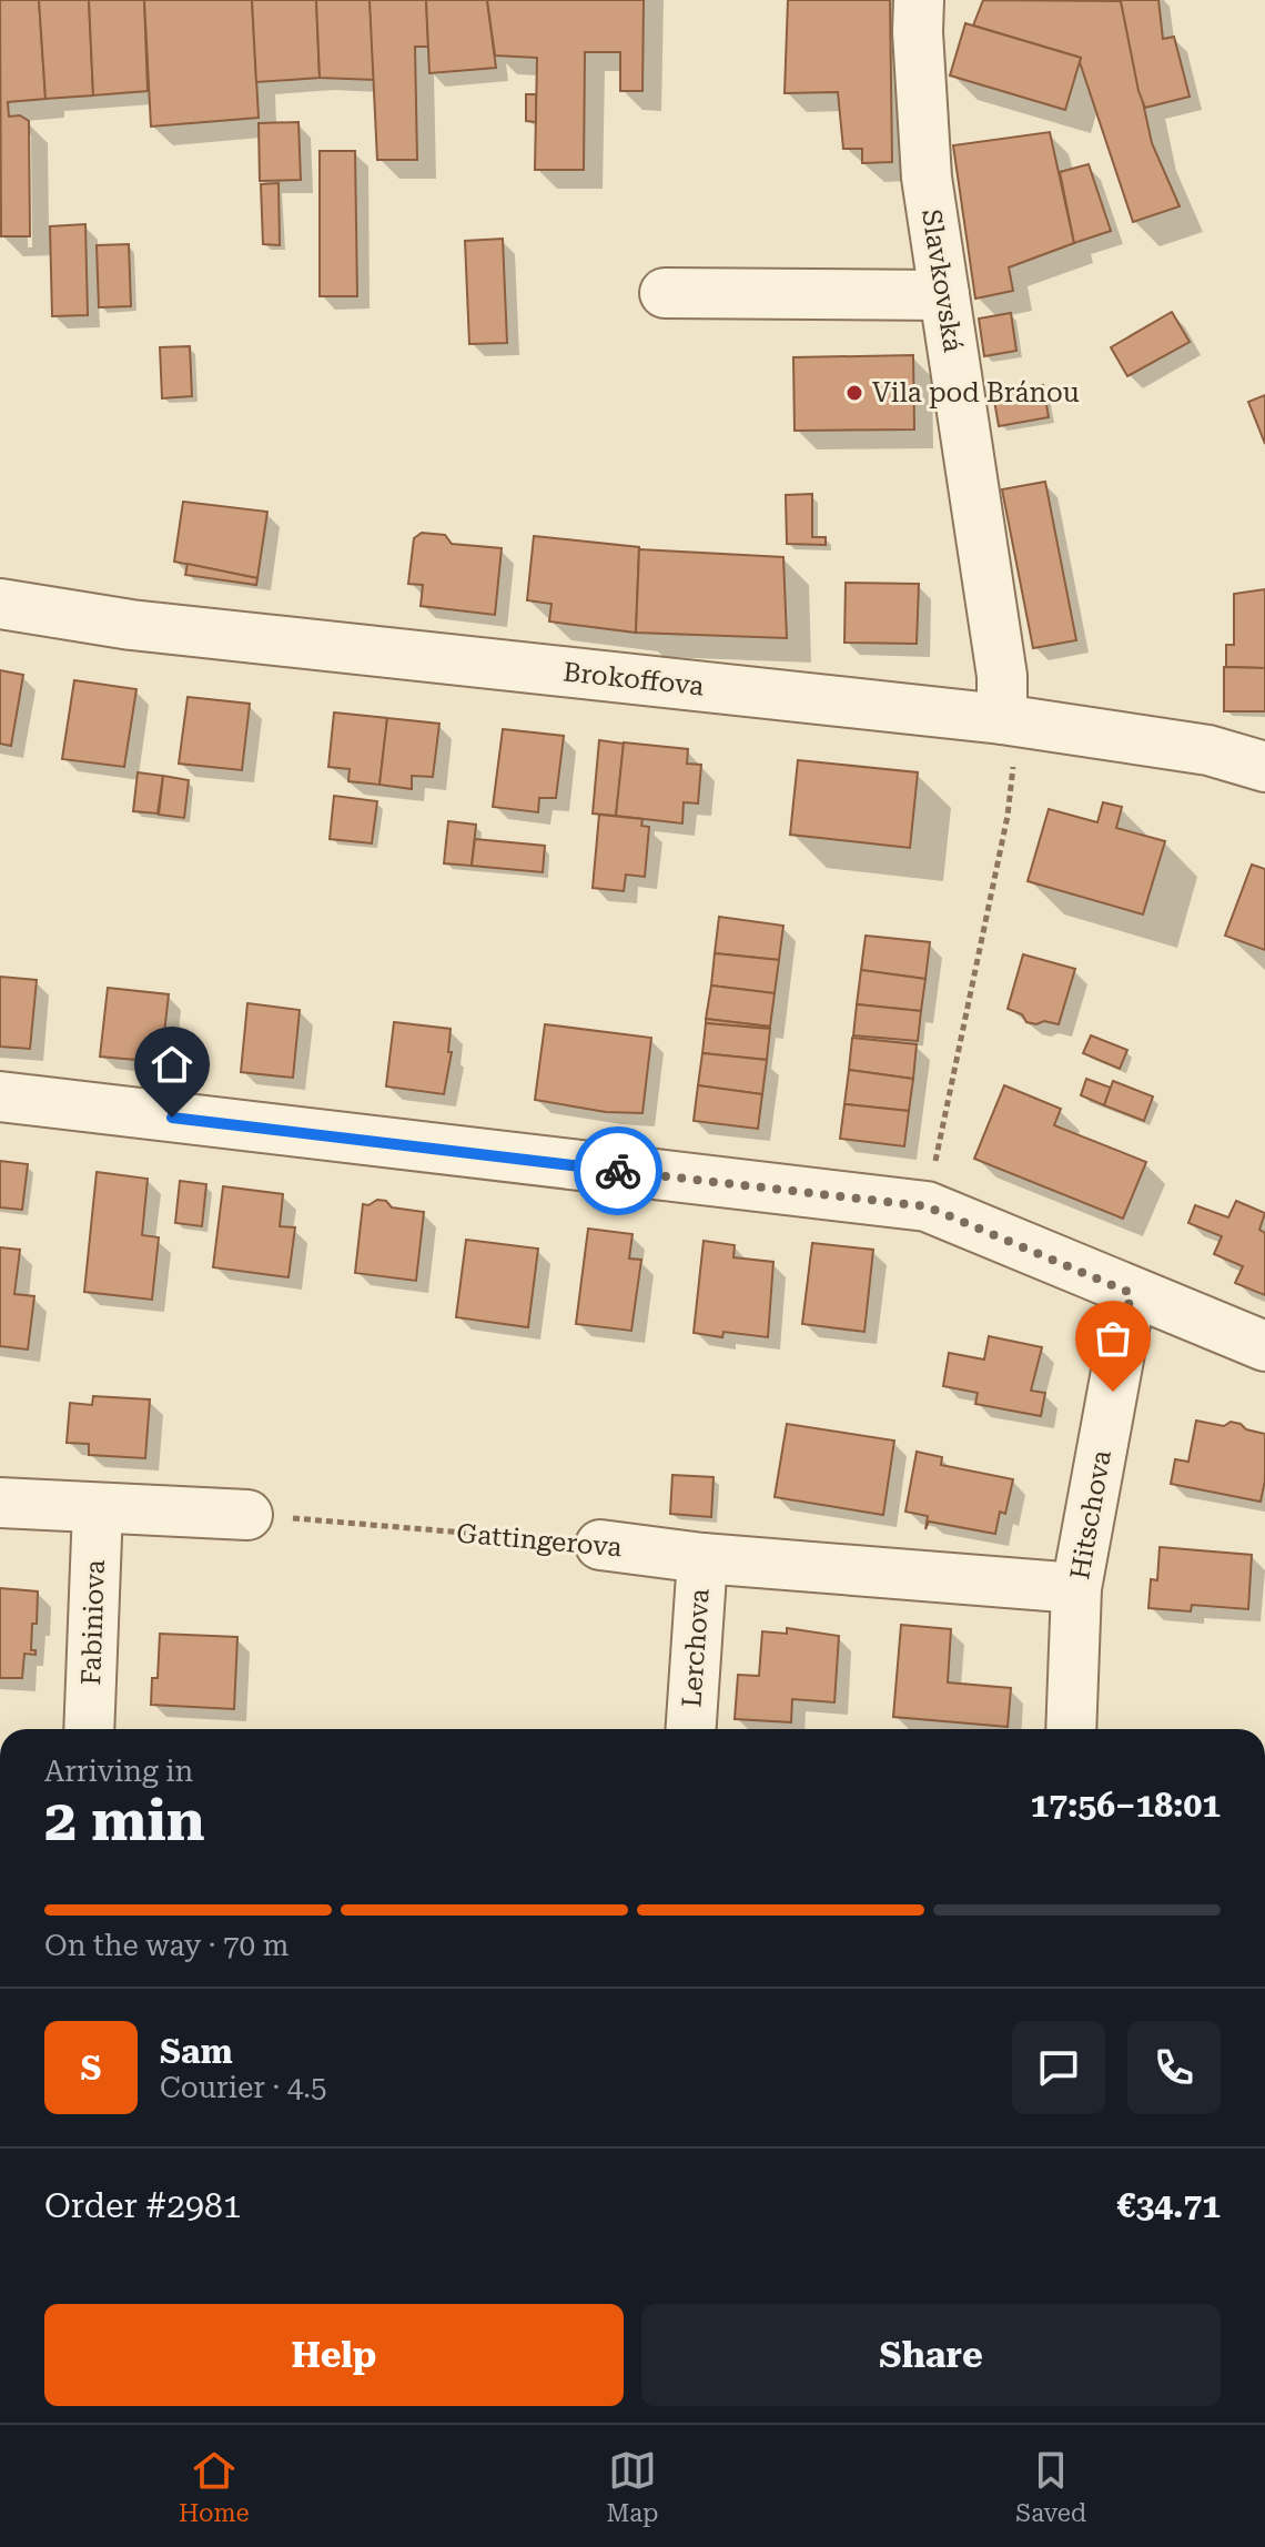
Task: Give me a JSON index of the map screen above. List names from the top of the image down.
{
  "streets": {
    "street": [
      "Slavkovská",
      "Brokoffova",
      "Hitschova",
      "Gattingerova",
      "Fabiniova",
      "Lerchova"
    ]
  },
  "crossings": [
    ["Slavkovská", "Brokoffova"],
    ["Hitschova", "Gattingerova"],
    ["Gattingerova", "Lerchova"]
  ],
  "places": ["Vila pod Bránou"],
  "page": {
    "heading": ["2 min", "Arriving in", "17:56–18:01"],
    "panel": [
      "Sam",
      "Courier · 4.5",
      "Order #2981",
      "€34.71"
    ],
    "bar": "On the way · 70 m",
    "round": "S",
    "buttons": ["Help", "Share"],
    "tabs": ["Home", "Map", "Saved"]
  }
}
